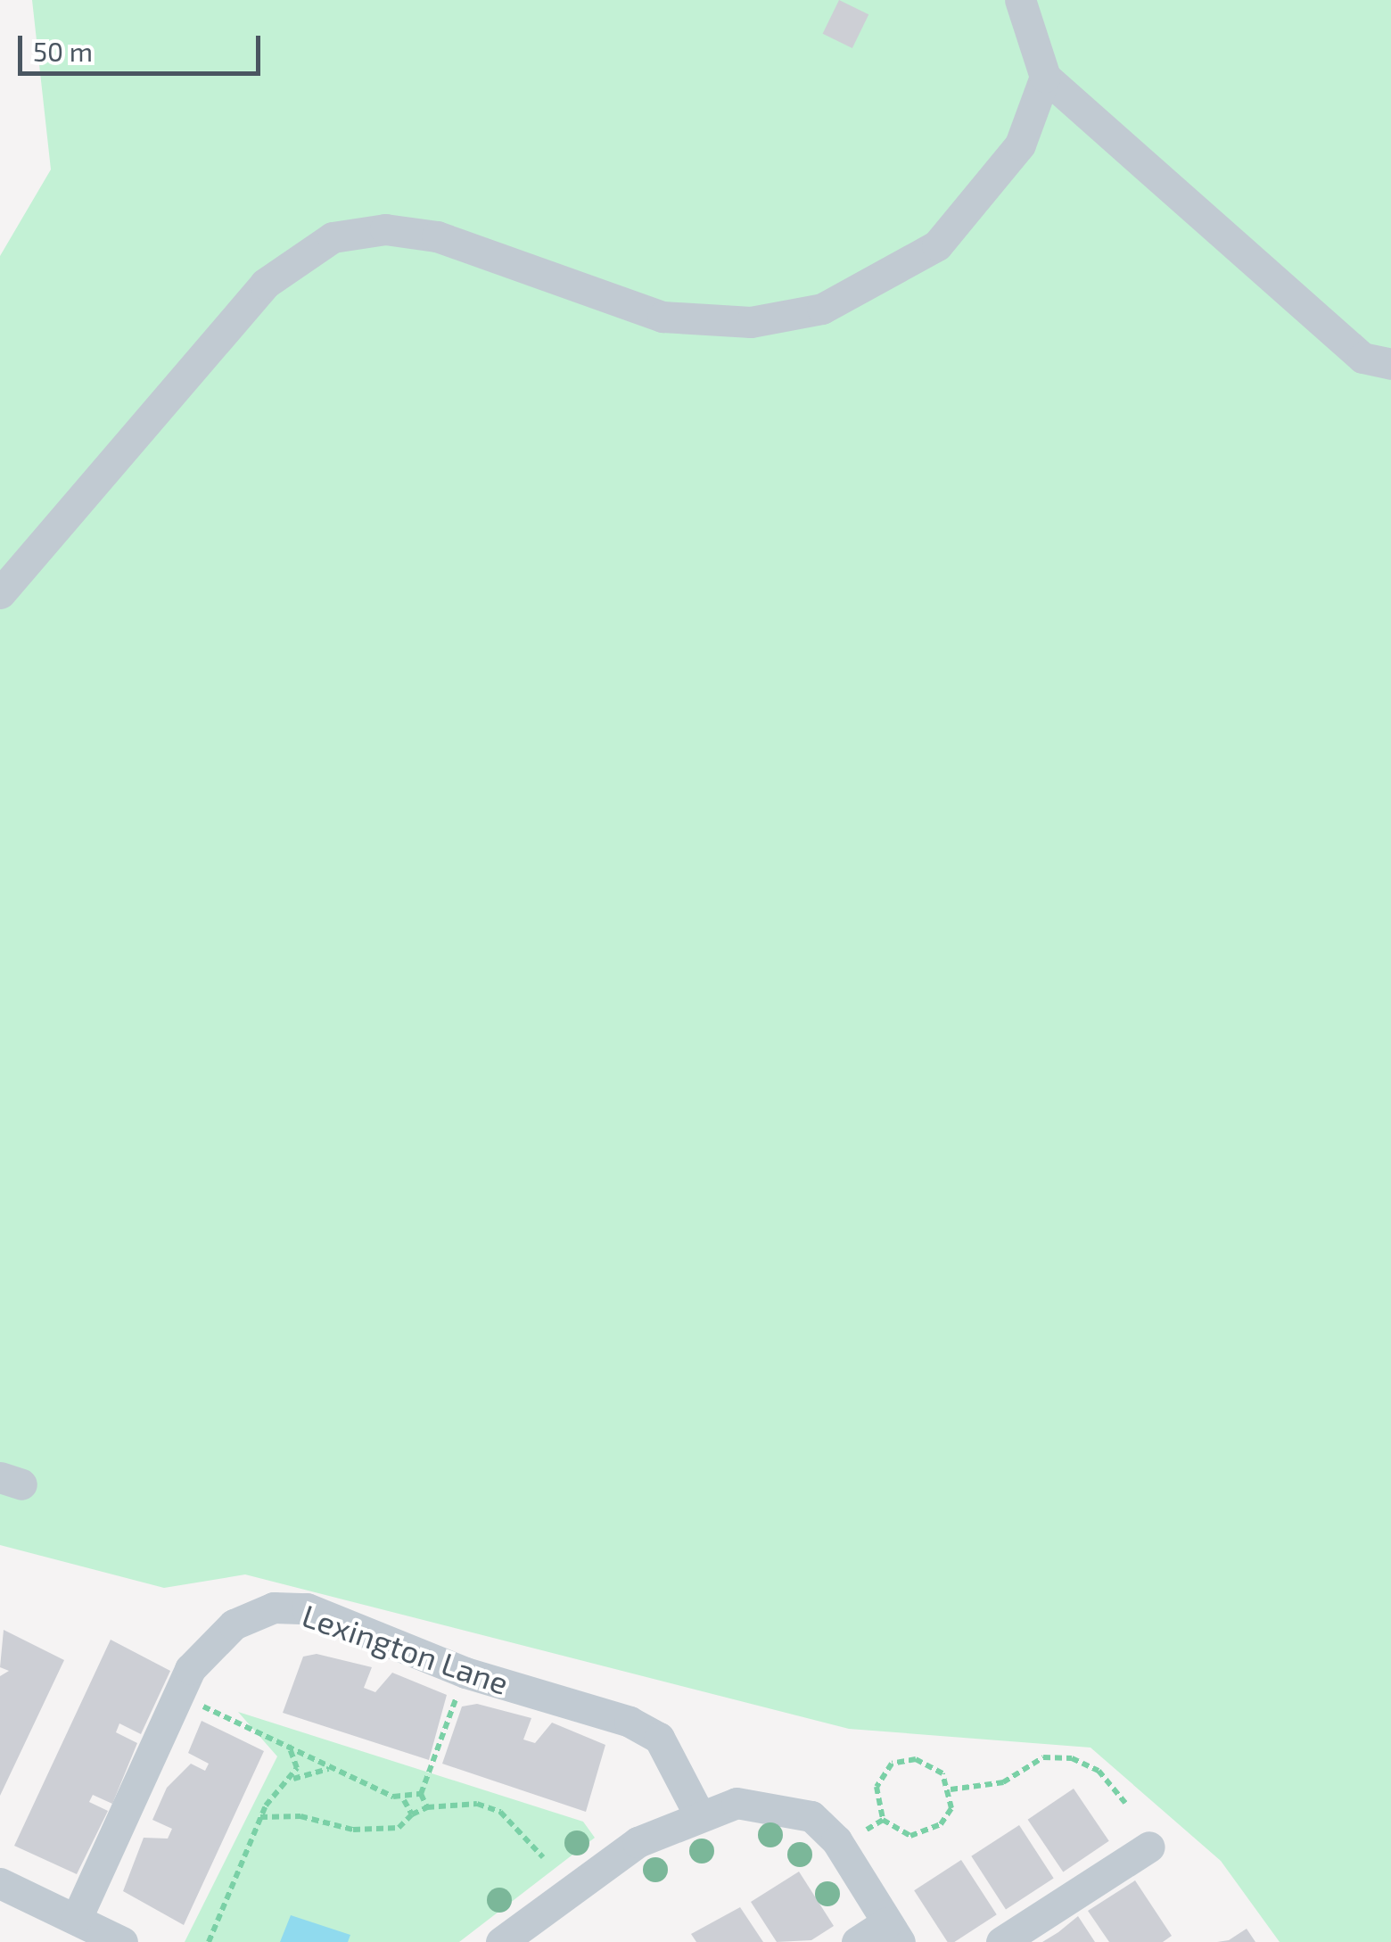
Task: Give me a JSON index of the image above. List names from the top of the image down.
{
  "streets": {
    "street": ["Lexington Lane"]
  },
  "scale_bar": "50 m"
}
